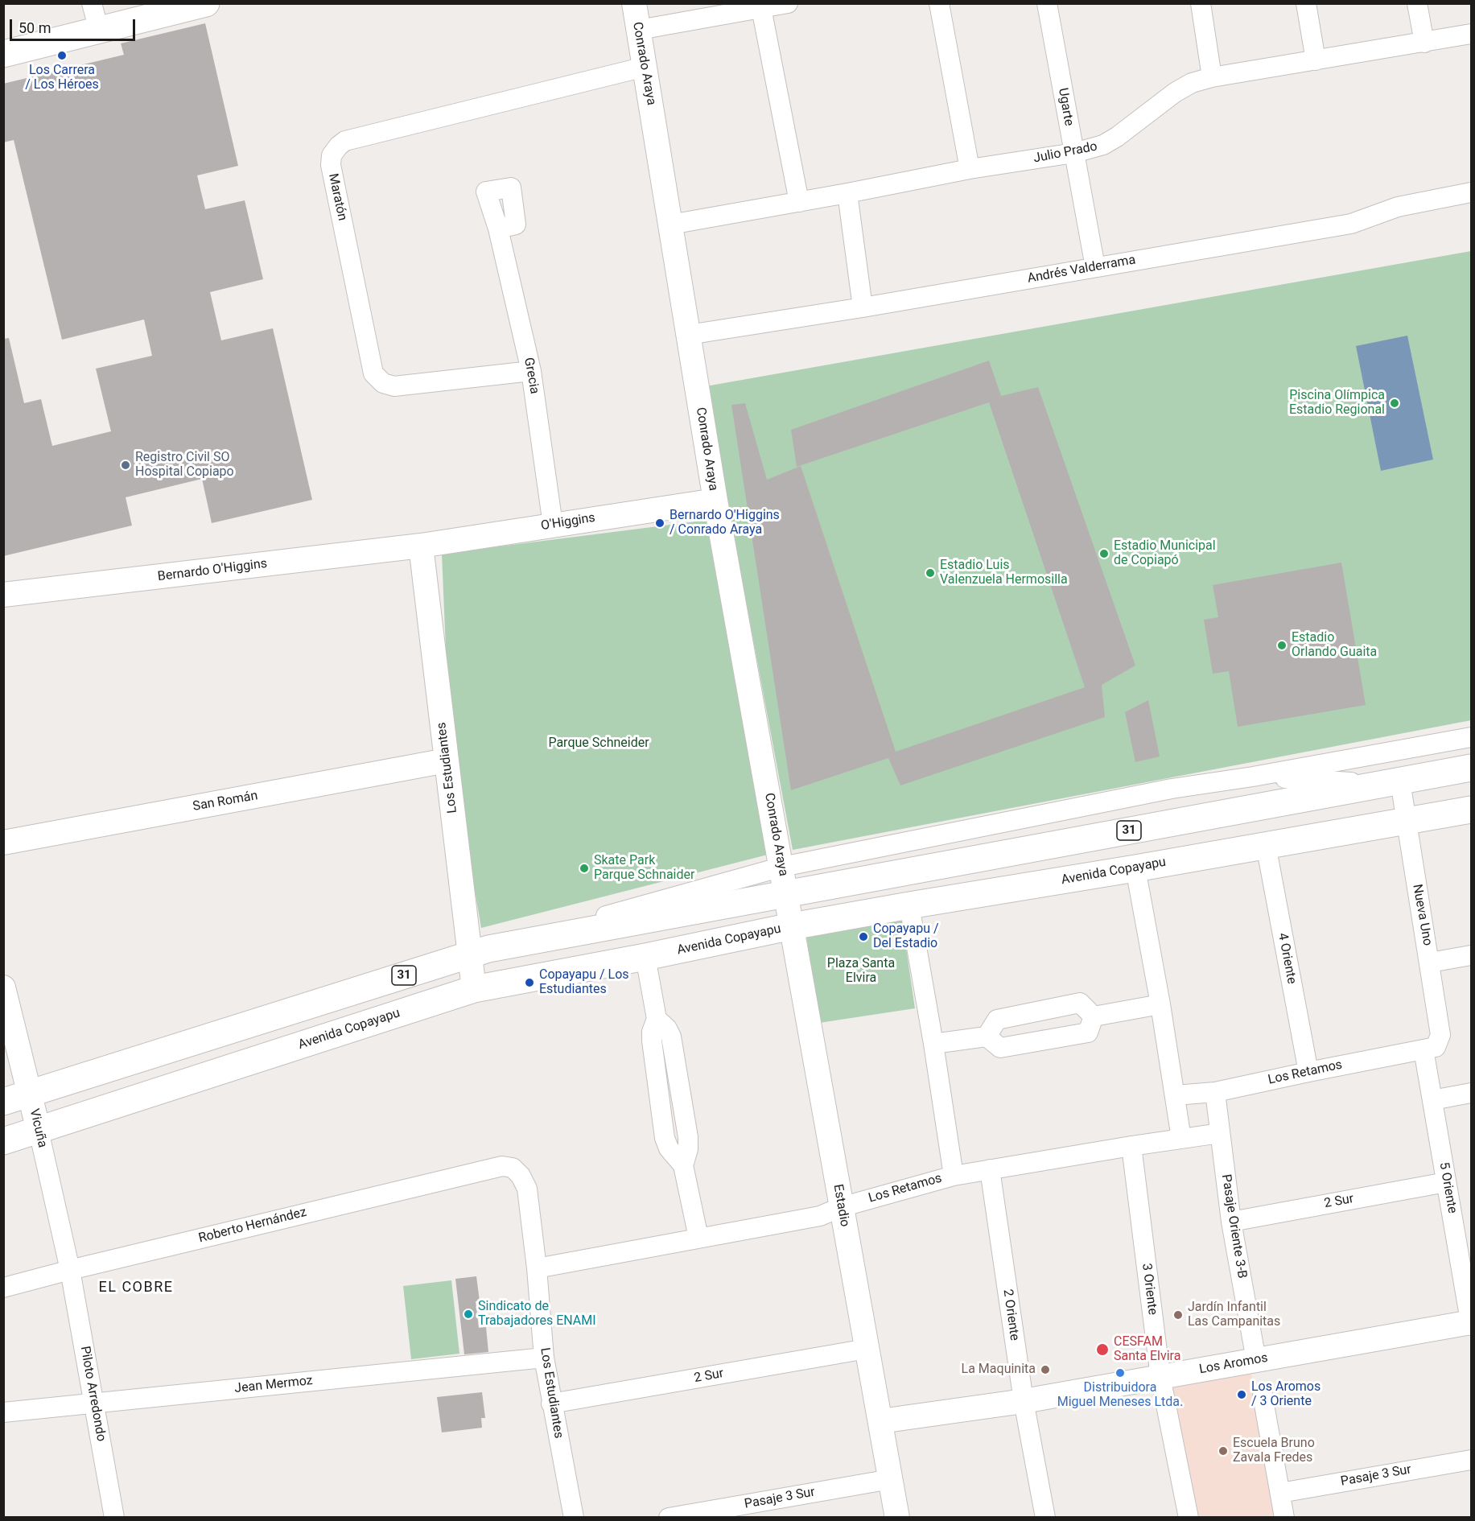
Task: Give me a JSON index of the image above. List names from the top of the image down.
{
  "streets": {
    "main road": ["31", "Avenida Copayapu"],
    "street": [
      "Conrado Araya",
      "Ugarte",
      "Julio Prado",
      "Maratón",
      "Andrés Valderrama",
      "Grecia",
      "O'Higgins",
      "Bernardo O'Higgins",
      "Los Estudiantes",
      "San Román",
      "Nueva Uno",
      "4 Oriente",
      "Los Retamos",
      "Vicuña",
      "5 Oriente",
      "2 Sur",
      "Estadio",
      "Roberto Hernández",
      "Pasaje Oriente 3-B",
      "3 Oriente",
      "2 Oriente",
      "Los Aromos",
      "Jean Mermoz",
      "Piloto Arredondo",
      "Pasaje 3 Sur"
    ]
  },
  "crossings": [
    ["Conrado Araya", "Julio Prado"],
    ["Conrado Araya", "Maratón"],
    ["Conrado Araya", "Andrés Valderrama"],
    ["Conrado Araya", "O'Higgins"],
    ["Conrado Araya", "31"],
    ["Conrado Araya", "Estadio"],
    ["Ugarte", "Julio Prado"],
    ["Ugarte", "Andrés Valderrama"],
    ["Maratón", "Grecia"],
    ["Grecia", "O'Higgins"],
    ["O'Higgins", "Bernardo O'Higgins"],
    ["O'Higgins", "Los Estudiantes"],
    ["Bernardo O'Higgins", "Los Estudiantes"],
    ["Los Estudiantes", "San Román"],
    ["Los Estudiantes", "31"],
    ["Los Estudiantes", "Avenida Copayapu"],
    ["Los Estudiantes", "Los Retamos"],
    ["Los Estudiantes", "2 Sur"],
    ["Los Estudiantes", "Roberto Hernández"],
    ["Los Estudiantes", "Jean Mermoz"],
    ["31", "Nueva Uno"],
    ["31", "Vicuña"],
    ["31", "Estadio"],
    ["Avenida Copayapu", "Nueva Uno"],
    ["Avenida Copayapu", "4 Oriente"],
    ["Avenida Copayapu", "Vicuña"],
    ["Avenida Copayapu", "Estadio"],
    ["Nueva Uno", "Los Retamos"],
    ["Nueva Uno", "5 Oriente"],
    ["4 Oriente", "Los Retamos"],
    ["Los Retamos", "5 Oriente"],
    ["Los Retamos", "Estadio"],
    ["Los Retamos", "Pasaje Oriente 3-B"],
    ["Los Retamos", "3 Oriente"],
    ["Los Retamos", "2 Oriente"],
    ["Vicuña", "Roberto Hernández"],
    ["Vicuña", "Piloto Arredondo"],
    ["5 Oriente", "2 Sur"],
    ["5 Oriente", "Los Aromos"],
    ["2 Sur", "Estadio"],
    ["2 Sur", "Pasaje Oriente 3-B"],
    ["Estadio", "Los Aromos"],
    ["Estadio", "Pasaje 3 Sur"],
    ["Roberto Hernández", "Piloto Arredondo"],
    ["Pasaje Oriente 3-B", "Los Aromos"],
    ["3 Oriente", "Los Aromos"],
    ["2 Oriente", "Los Aromos"],
    ["Jean Mermoz", "Piloto Arredondo"]
  ],
  "districts": ["EL COBRE"],
  "parks": ["Parque Schneider", "Plaza Santa Elvira"],
  "places": [
    "Los Carrera / Los Héroes",
    "Piscina Olímpica Estadio Regional",
    "Registro Civil SO Hospital Copiapo",
    "Bernardo O'Higgins / Conrado Araya",
    "Estadio Municipal de Copiapó",
    "Estadio Luis Valenzuela Hermosilla",
    "Estadio Orlando Guaita",
    "Skate Park Parque Schnaider",
    "Copayapu / Del Estadio",
    "Copayapu / Los Estudiantes",
    "Sindicato de Trabajadores ENAMI",
    "Jardín Infantil Las Campanitas",
    "CESFAM Santa Elvira",
    "La Maquinita",
    "Distribuidora Miguel Meneses Ltda.",
    "Los Aromos / 3 Oriente",
    "Escuela Bruno Zavala Fredes"
  ],
  "scale_bar": "50 m"
}
